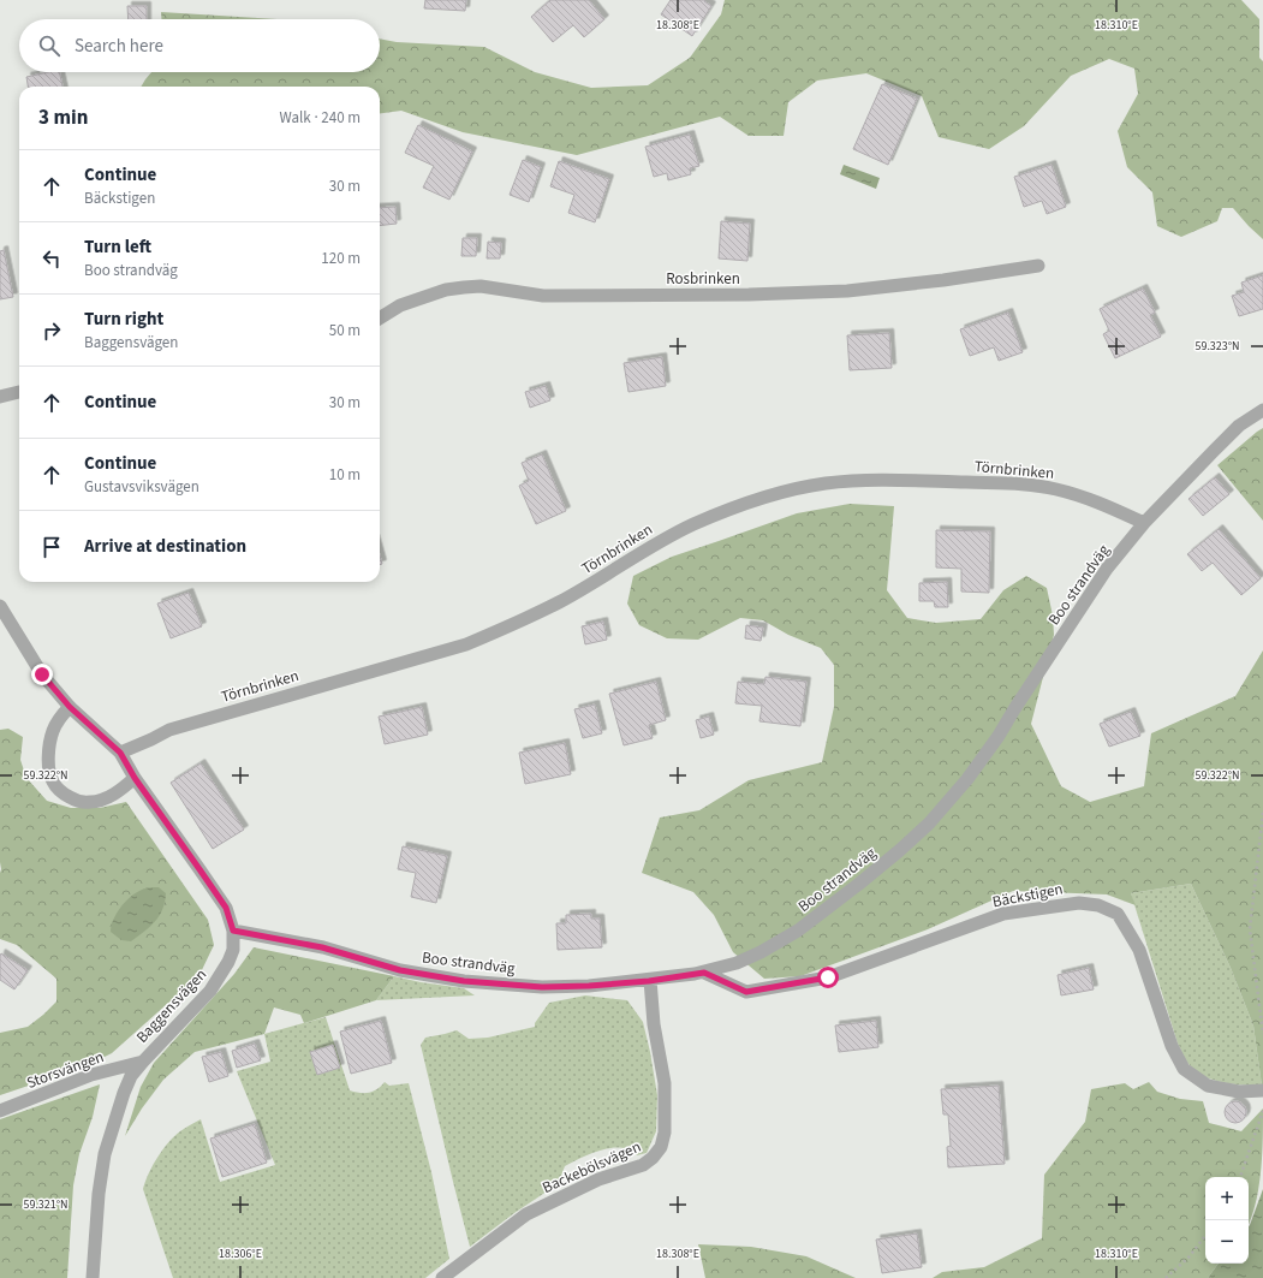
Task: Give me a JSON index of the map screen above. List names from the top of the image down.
{
  "streets": {
    "street": [
      "Rosbrinken",
      "Törnbrinken",
      "Boo strandväg",
      "Bäckstigen",
      "Baggensvägen",
      "Storsvängen",
      "Backebölsvägen"
    ]
  },
  "crossings": [
    ["Törnbrinken", "Boo strandväg"],
    ["Törnbrinken", "Baggensvägen"],
    ["Boo strandväg", "Bäckstigen"],
    ["Boo strandväg", "Baggensvägen"],
    ["Boo strandväg", "Backebölsvägen"],
    ["Baggensvägen", "Storsvängen"]
  ],
  "page": {
    "search": "Search here",
    "heading": ["3 min", "Walk · 240 m"],
    "list": [
      ["Continue", "Bäckstigen", "30 m"],
      ["Turn left", "Boo strandväg", "120 m"],
      ["Turn right", "Baggensvägen", "50 m"],
      ["Continue", "30 m"],
      ["Continue", "Gustavsviksvägen", "10 m"],
      "Arrive at destination"
    ],
    "map_buttons": ["+", "−"]
  },
  "coordinates": [
    "18.308°E",
    "18.310°E",
    "59.323°N",
    "59.322°N",
    "59.321°N",
    "18.306°E"
  ]
}
